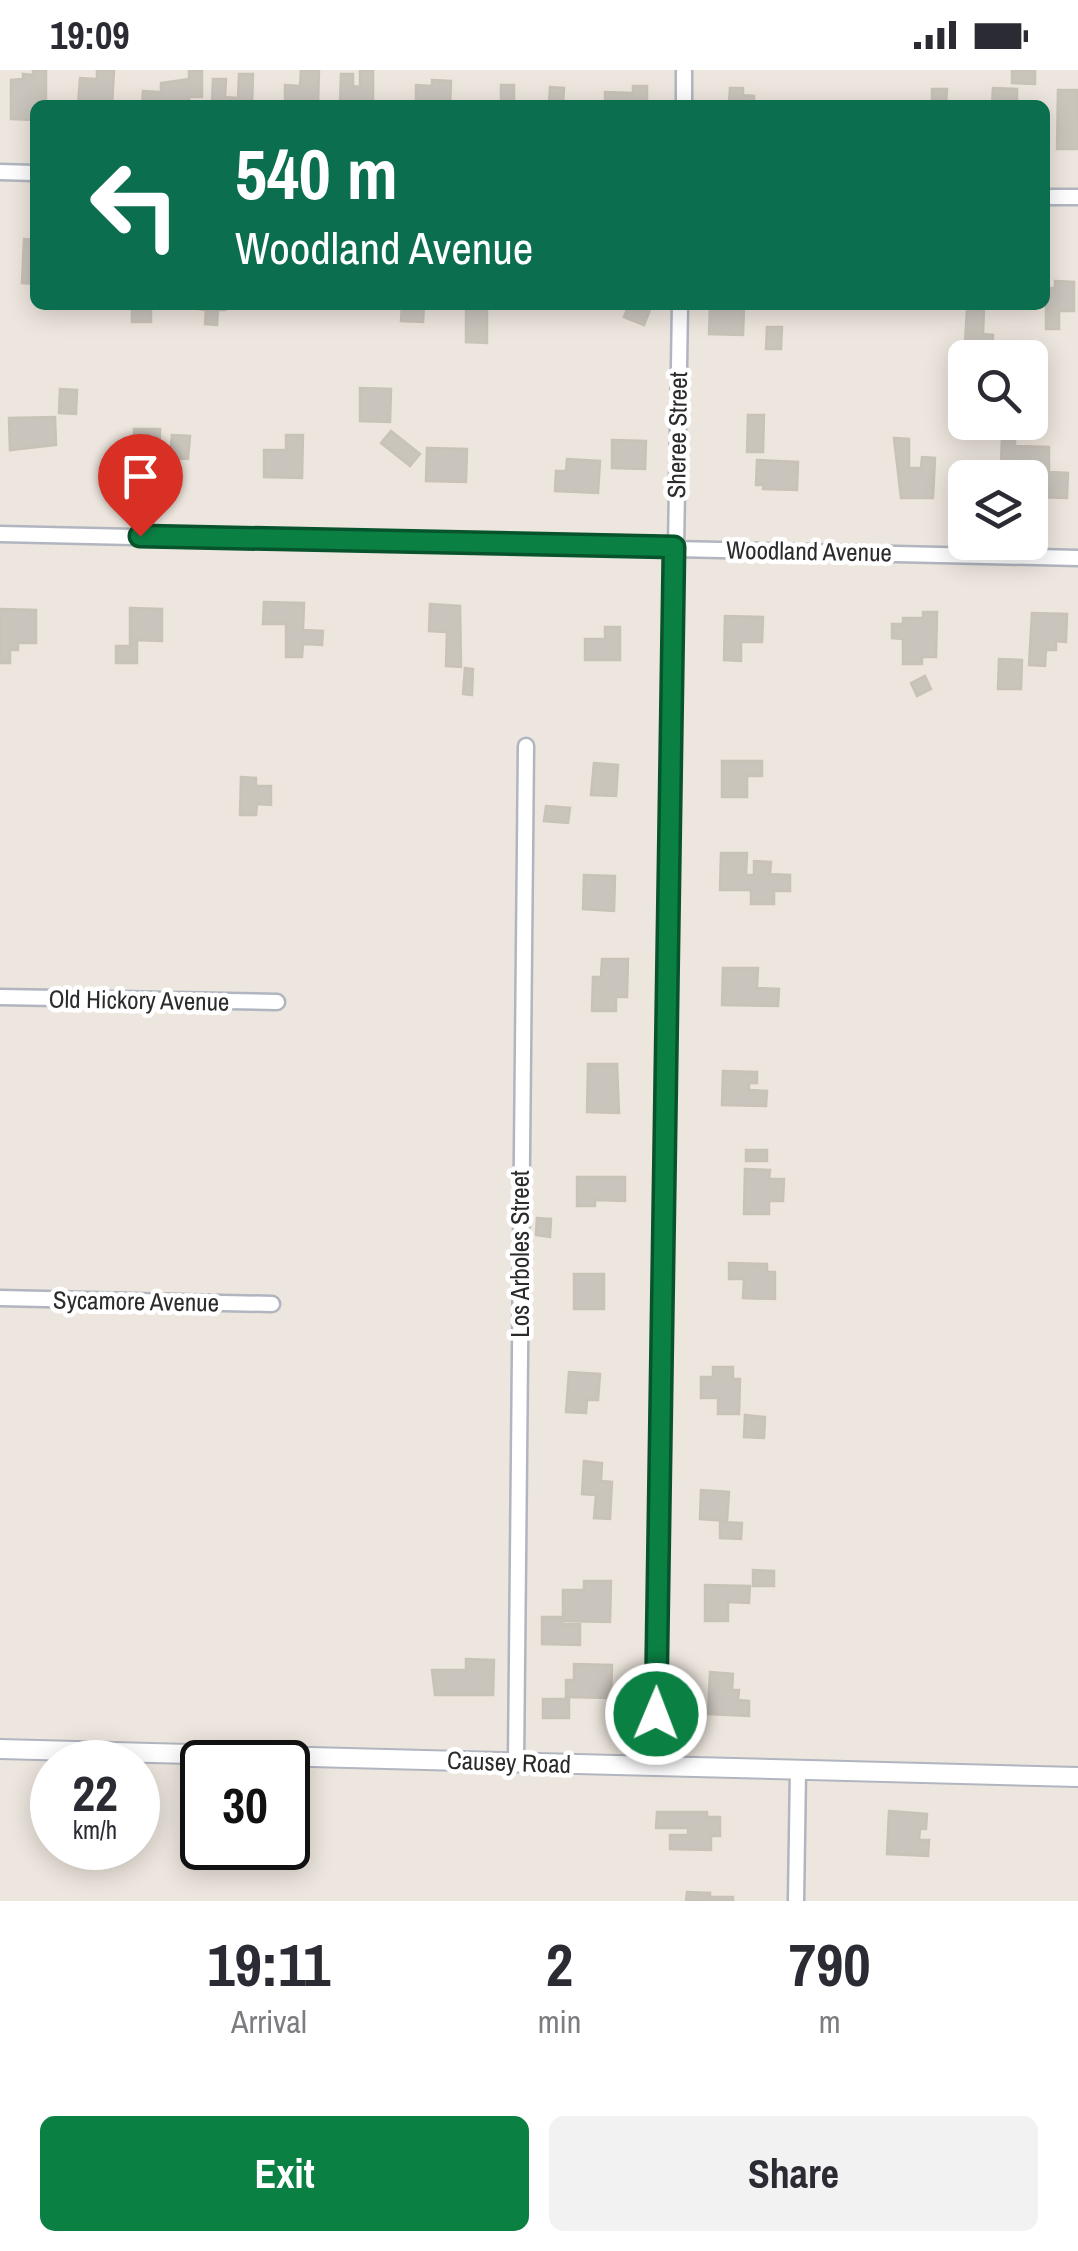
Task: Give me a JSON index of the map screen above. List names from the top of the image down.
{
  "streets": {
    "street": [
      "Sheree Street",
      "Woodland Avenue",
      "Old Hickory Avenue",
      "Los Arboles Street",
      "Sycamore Avenue",
      "Causey Road"
    ]
  },
  "crossings": [
    ["Sheree Street", "Woodland Avenue"],
    ["Sheree Street", "Causey Road"],
    ["Los Arboles Street", "Causey Road"]
  ],
  "page": {
    "status": "19:09",
    "turn": ["540 m", "Woodland Avenue"],
    "speed": "22 km/h",
    "limit": "30",
    "eta": [
      "19:11",
      "Arrival",
      "2",
      "min",
      "790",
      "m"
    ],
    "buttons": ["Exit", "Share"]
  }
}
